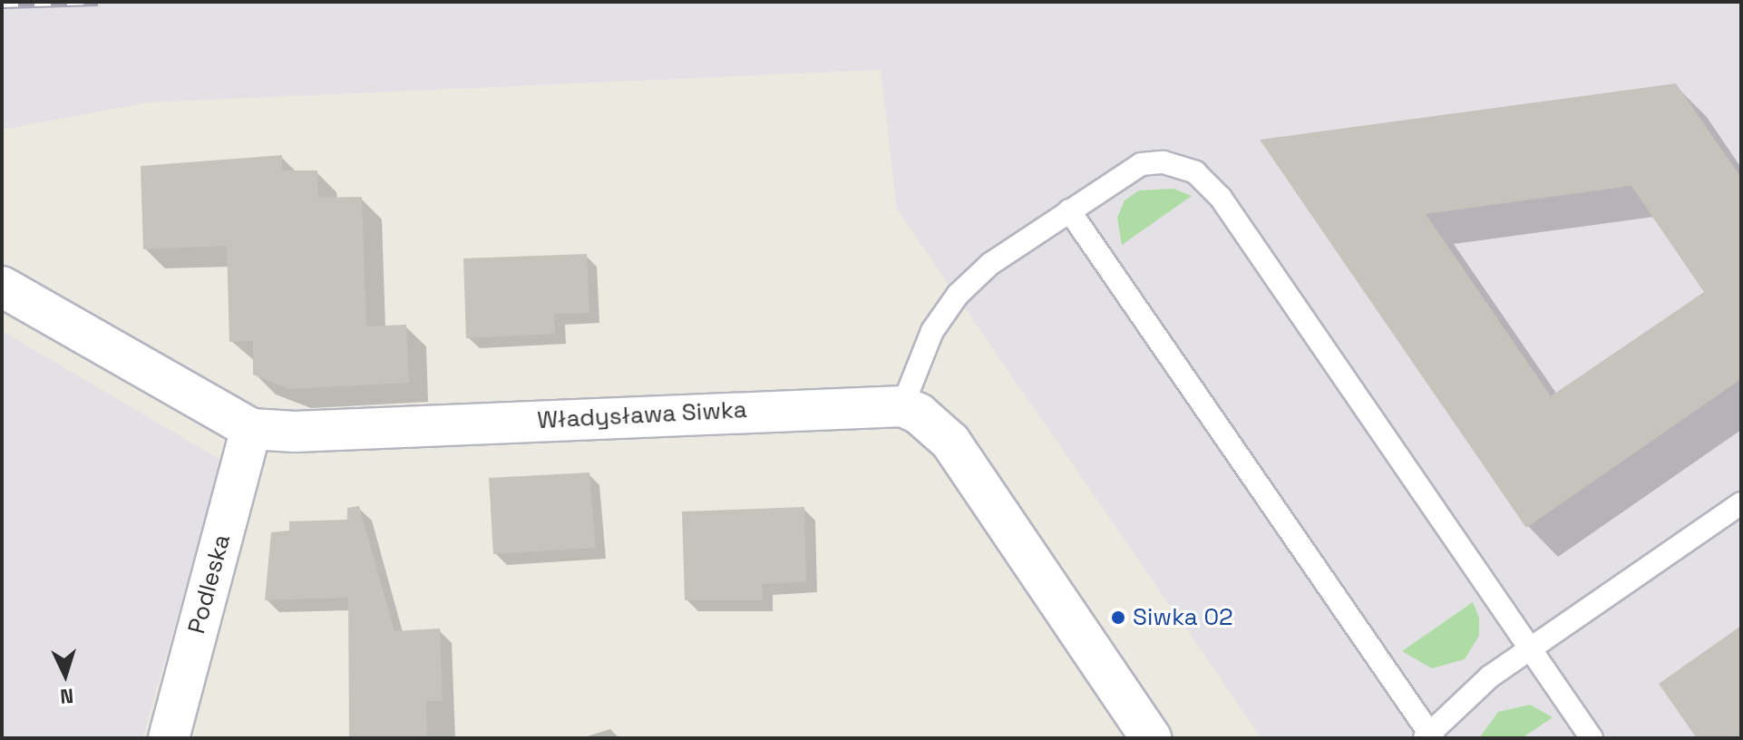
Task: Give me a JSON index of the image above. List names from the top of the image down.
{
  "streets": {
    "street": ["Władysława Siwka", "Podleska"]
  },
  "crossings": [
    ["Władysława Siwka", "Podleska"]
  ],
  "places": ["Siwka 02"],
  "north": "bottom"
}
